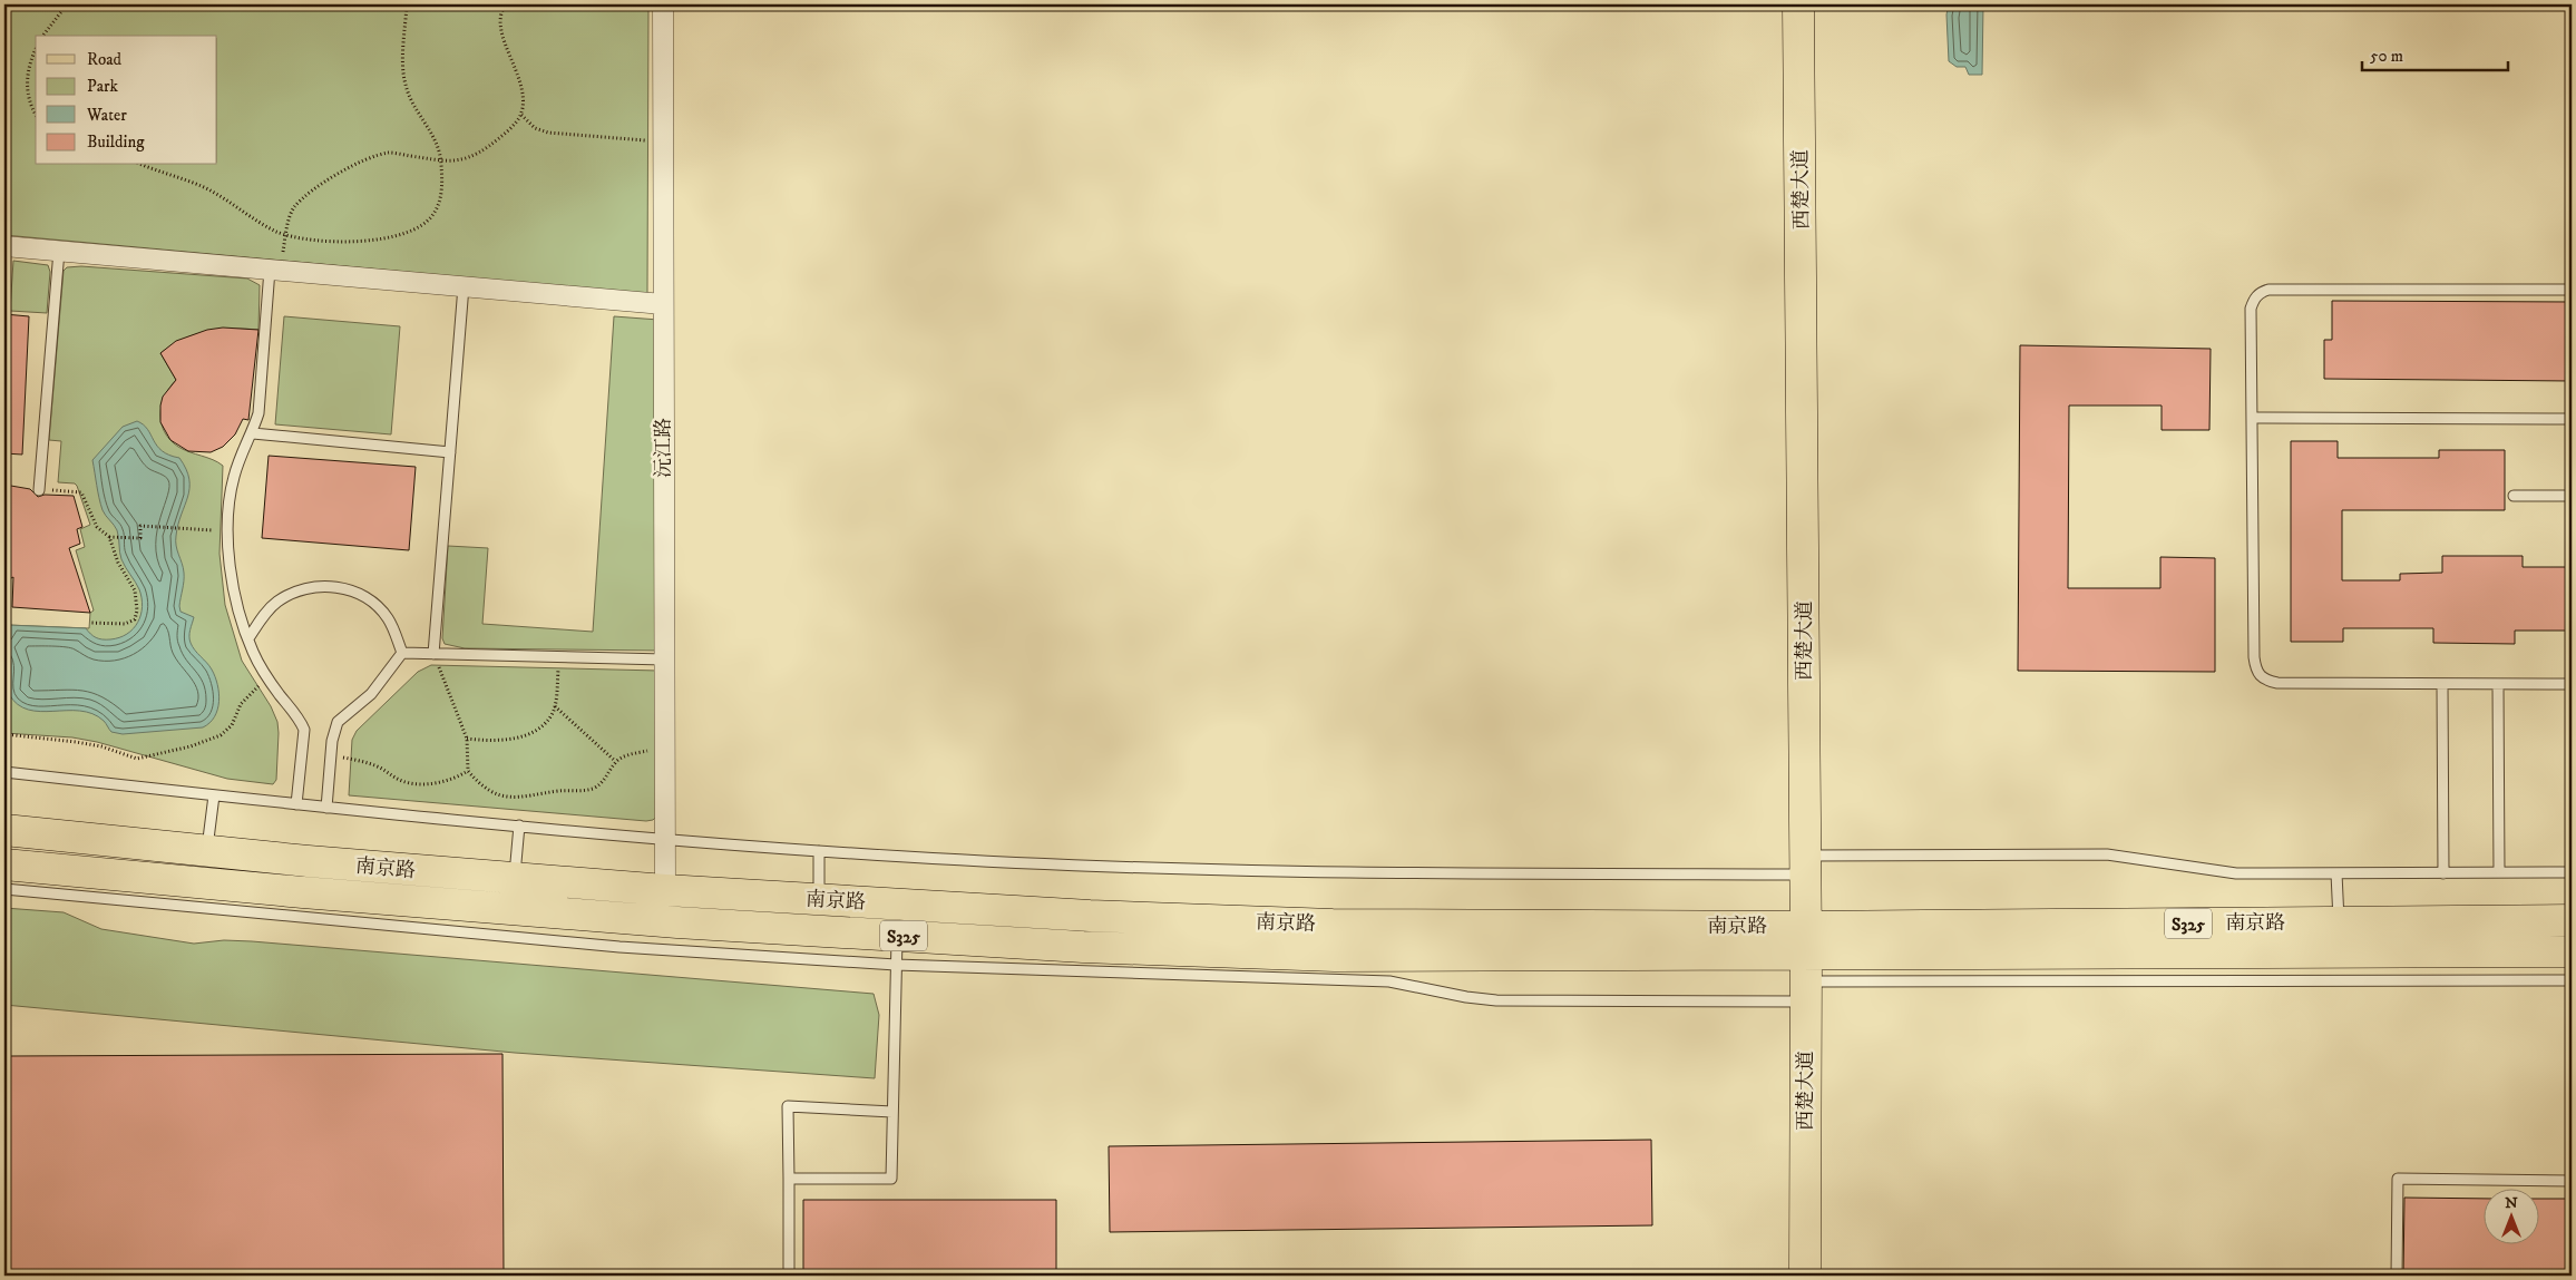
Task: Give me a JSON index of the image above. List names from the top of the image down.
{
  "streets": {
    "main road": ["西楚大道", "南京路", "S325"],
    "street": ["沅江路"]
  },
  "crossings": [
    ["西楚大道", "南京路"],
    ["沅江路", "南京路"]
  ],
  "legend": [
    "Road",
    "Park",
    "Water",
    "Building"
  ],
  "scale_bar": "50 m",
  "north": "top"
}
